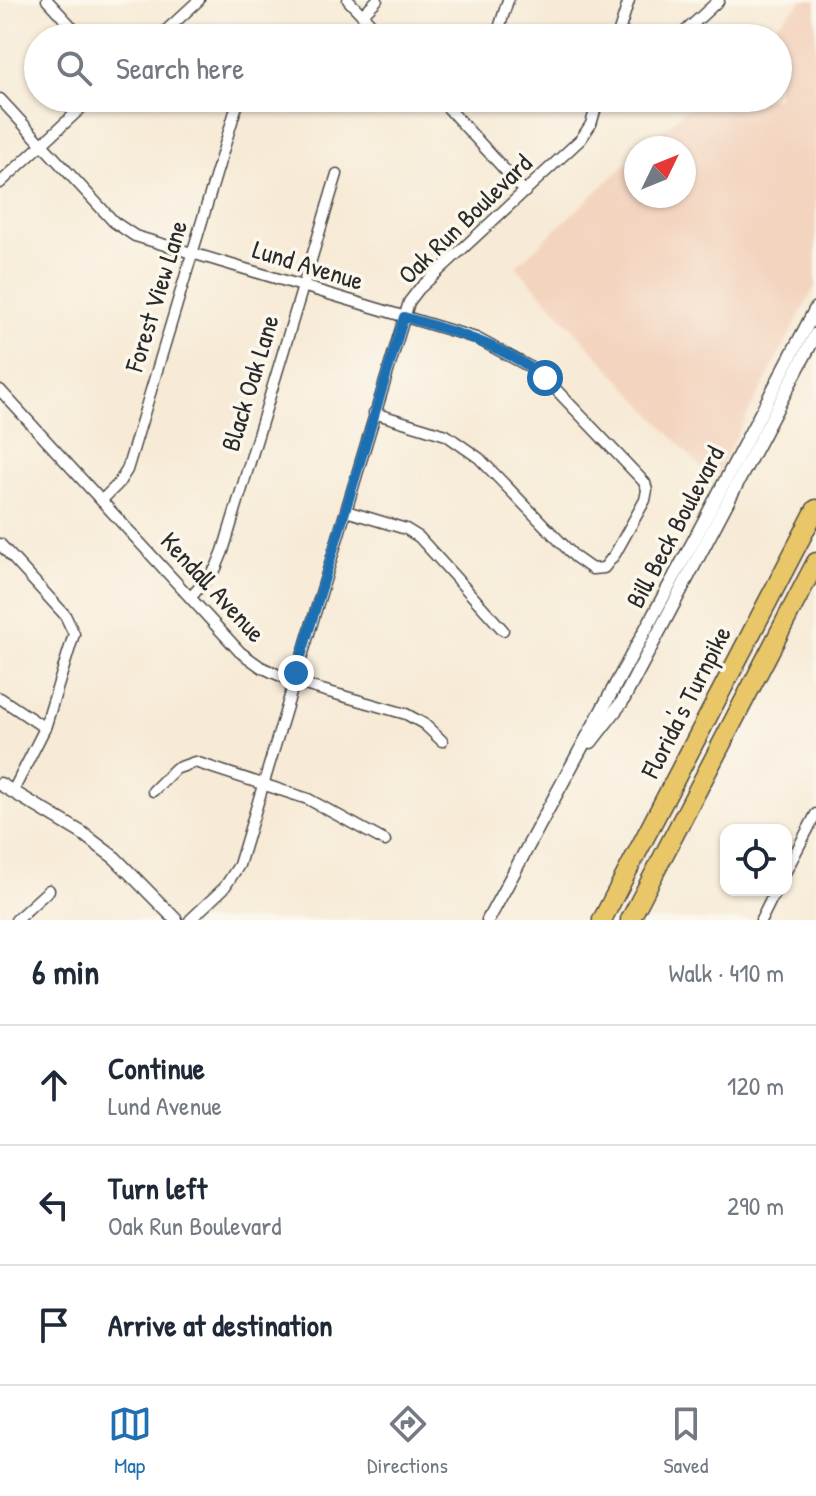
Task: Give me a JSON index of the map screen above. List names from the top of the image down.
{
  "streets": {
    "highway": ["Florida's Turnpike"],
    "street": [
      "Oak Run Boulevard",
      "Lund Avenue",
      "Forest View Lane",
      "Black Oak Lane",
      "Bill Beck Boulevard",
      "Kendall Avenue"
    ]
  },
  "crossings": [
    ["Oak Run Boulevard", "Lund Avenue"],
    ["Oak Run Boulevard", "Kendall Avenue"],
    ["Lund Avenue", "Forest View Lane"],
    ["Lund Avenue", "Black Oak Lane"],
    ["Forest View Lane", "Kendall Avenue"],
    ["Black Oak Lane", "Kendall Avenue"]
  ],
  "north": "top right",
  "page": {
    "search": "Search here",
    "heading": ["6 min", "Walk · 410 m"],
    "list": [
      ["Continue", "Lund Avenue", "120 m"],
      ["Turn left", "Oak Run Boulevard", "290 m"],
      "Arrive at destination"
    ],
    "nav": ["Map", "Directions", "Saved"]
  }
}
